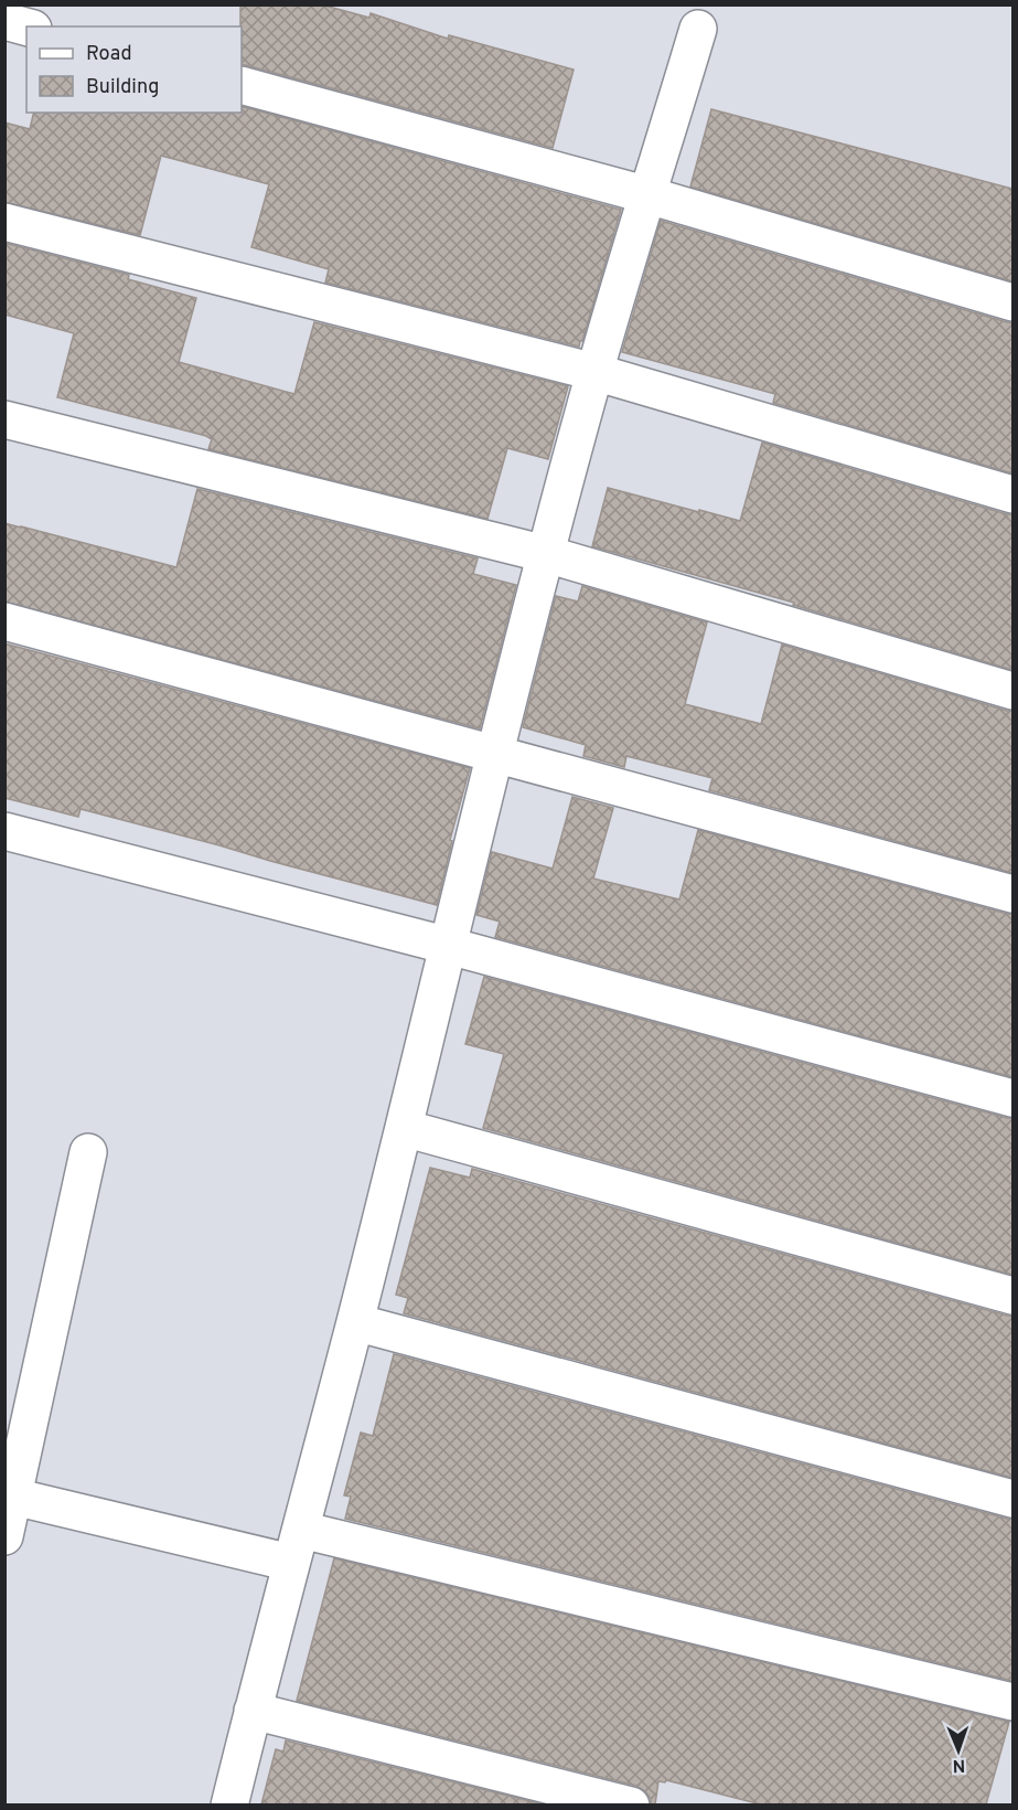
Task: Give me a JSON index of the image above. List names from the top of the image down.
{
  "legend": ["Road", "Building"],
  "north": "bottom"
}
